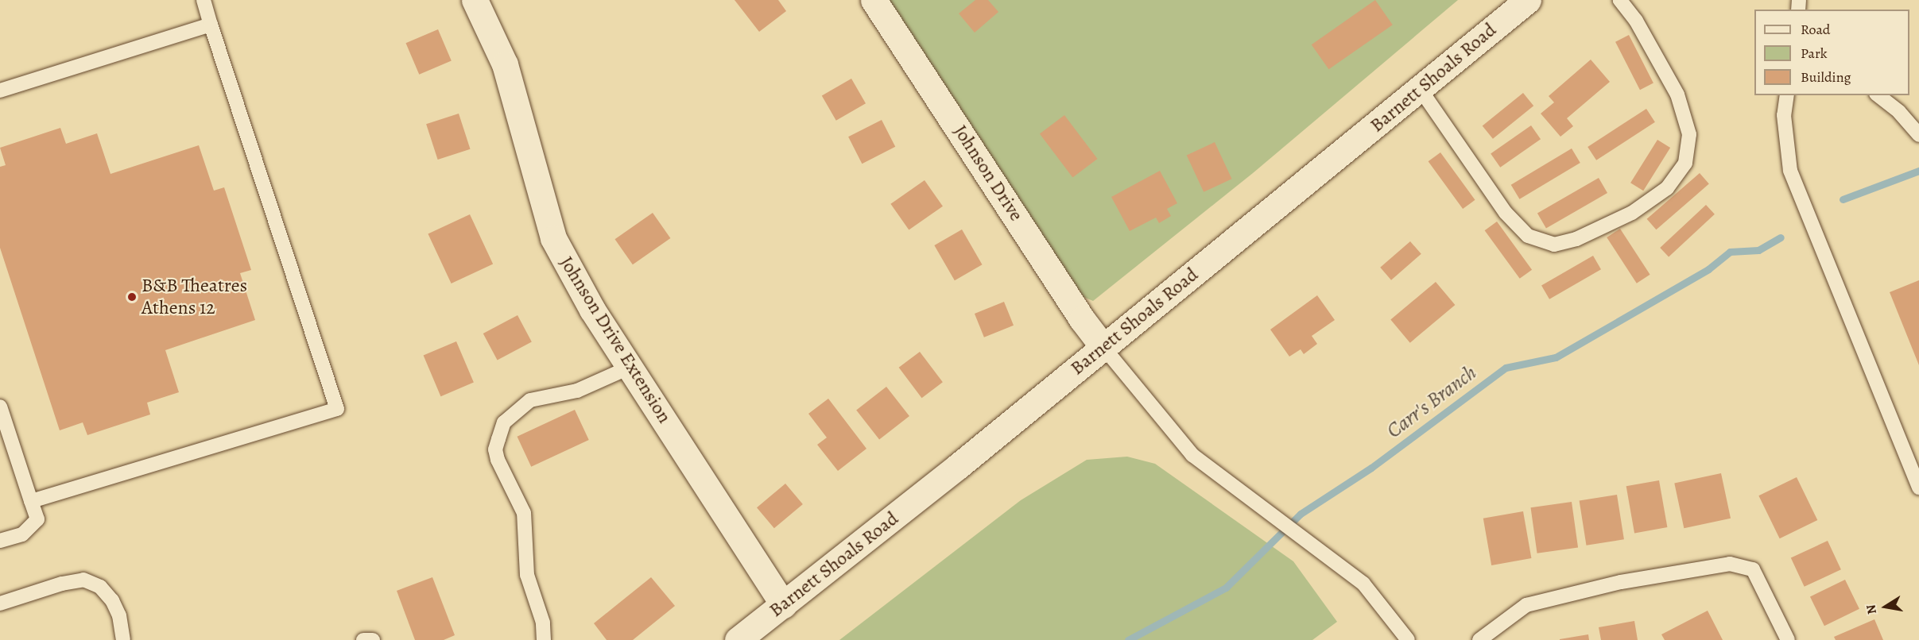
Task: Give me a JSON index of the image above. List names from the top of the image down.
{
  "streets": {
    "street": ["Barnett Shoals Road", "Johnson Drive", "Johnson Drive Extension"]
  },
  "crossings": [
    ["Barnett Shoals Road", "Johnson Drive"],
    ["Barnett Shoals Road", "Johnson Drive Extension"]
  ],
  "water": ["Carr's Branch"],
  "places": ["B&B Theatres Athens 12"],
  "legend": ["Road", "Park", "Building"],
  "north": "left"
}
